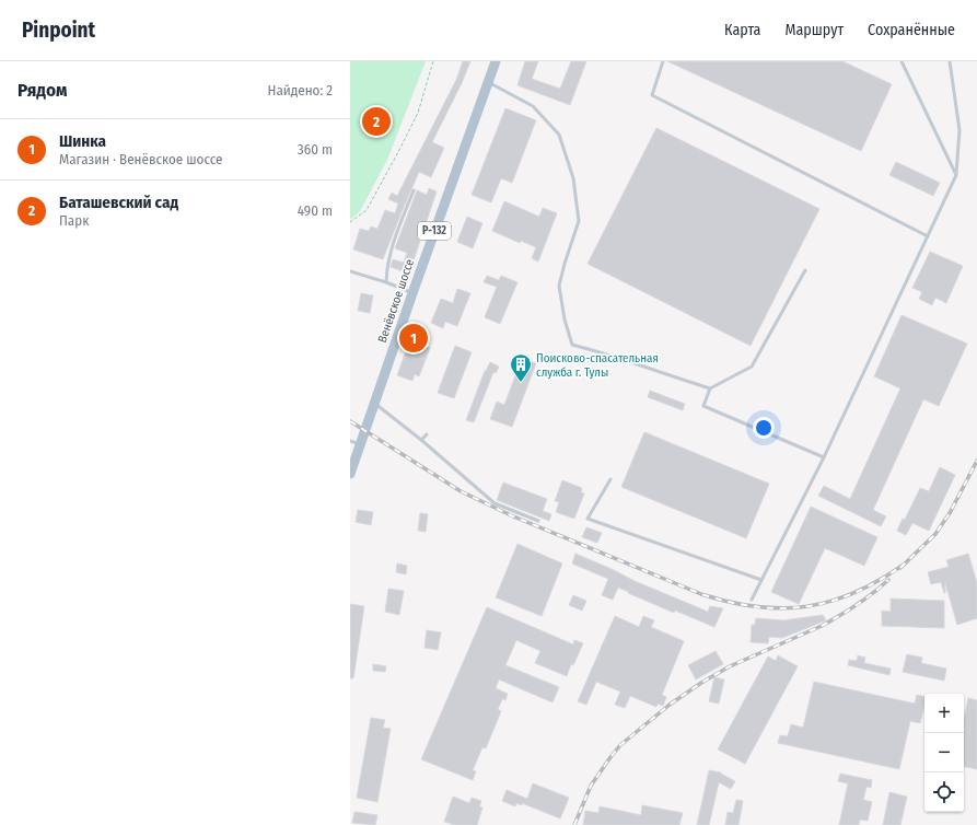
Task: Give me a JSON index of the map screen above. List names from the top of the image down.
{
  "streets": {
    "main road": ["Р-132", "Венёвское шоссе"]
  },
  "places": {
    "building": ["Поисково-спасательная служба г. Тулы"]
  },
  "page": {
    "header": "Pinpoint",
    "nav": ["Карта", "Маршрут", "Сохранённые"],
    "heading": ["Рядом", "Найдено: 2"],
    "pins": ["2", "1"],
    "list": [
      {
        "mark": "1",
        "name": "Шинка",
        "note": "Магазин · Венёвское шоссе",
        "value": "360 m"
      },
      {
        "mark": "2",
        "name": "Баташевский сад",
        "note": "Парк",
        "value": "490 m"
      }
    ],
    "map_buttons": ["+", "−"]
  }
}
